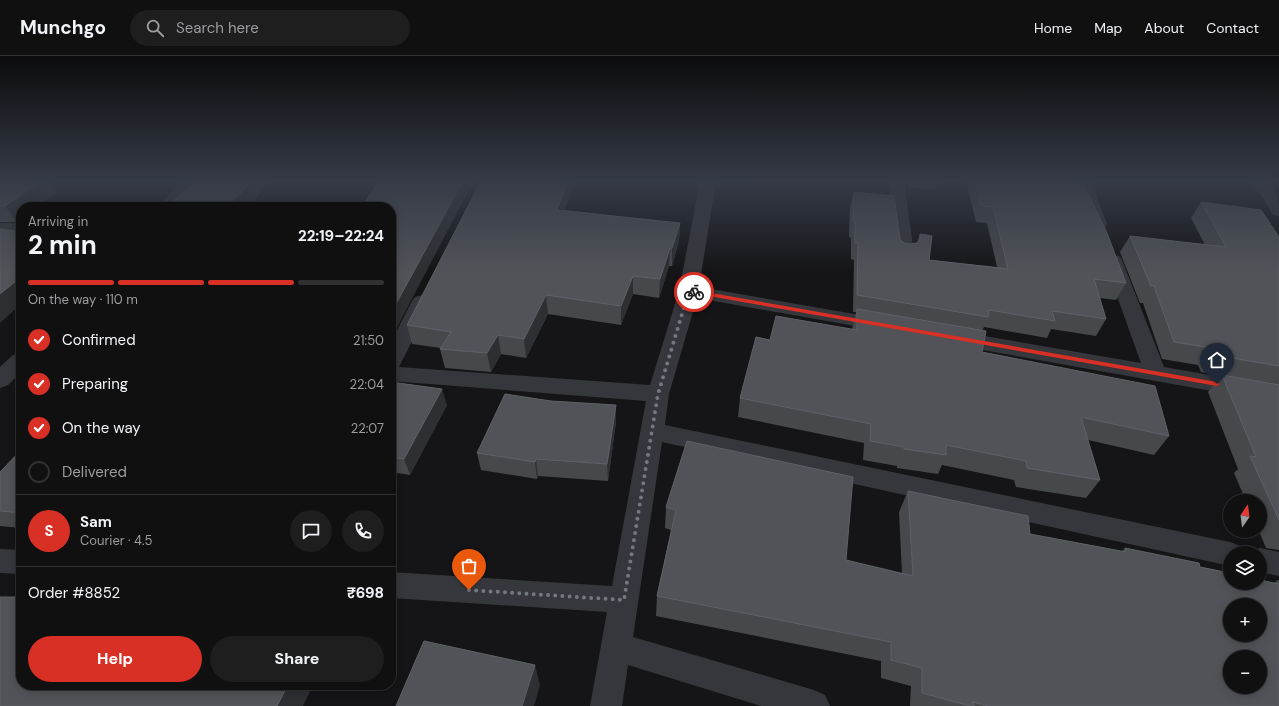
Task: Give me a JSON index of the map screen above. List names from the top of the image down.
{
  "north": "top",
  "page": {
    "header": "Munchgo",
    "search": "Search here",
    "nav": [
      "Home",
      "Map",
      "About",
      "Contact"
    ],
    "heading": ["2 min", "Arriving in", "22:19–22:24"],
    "panel": [
      "Sam",
      "Courier · 4.5",
      "Order #8852",
      "₹698"
    ],
    "bar": "On the way · 110 m",
    "list": [
      ["Confirmed", "21:50"],
      ["Preparing", "22:04"],
      ["On the way", "22:07"],
      "Delivered"
    ],
    "map_buttons": ["+", "−"],
    "round": "S",
    "buttons": ["Help", "Share"]
  }
}
